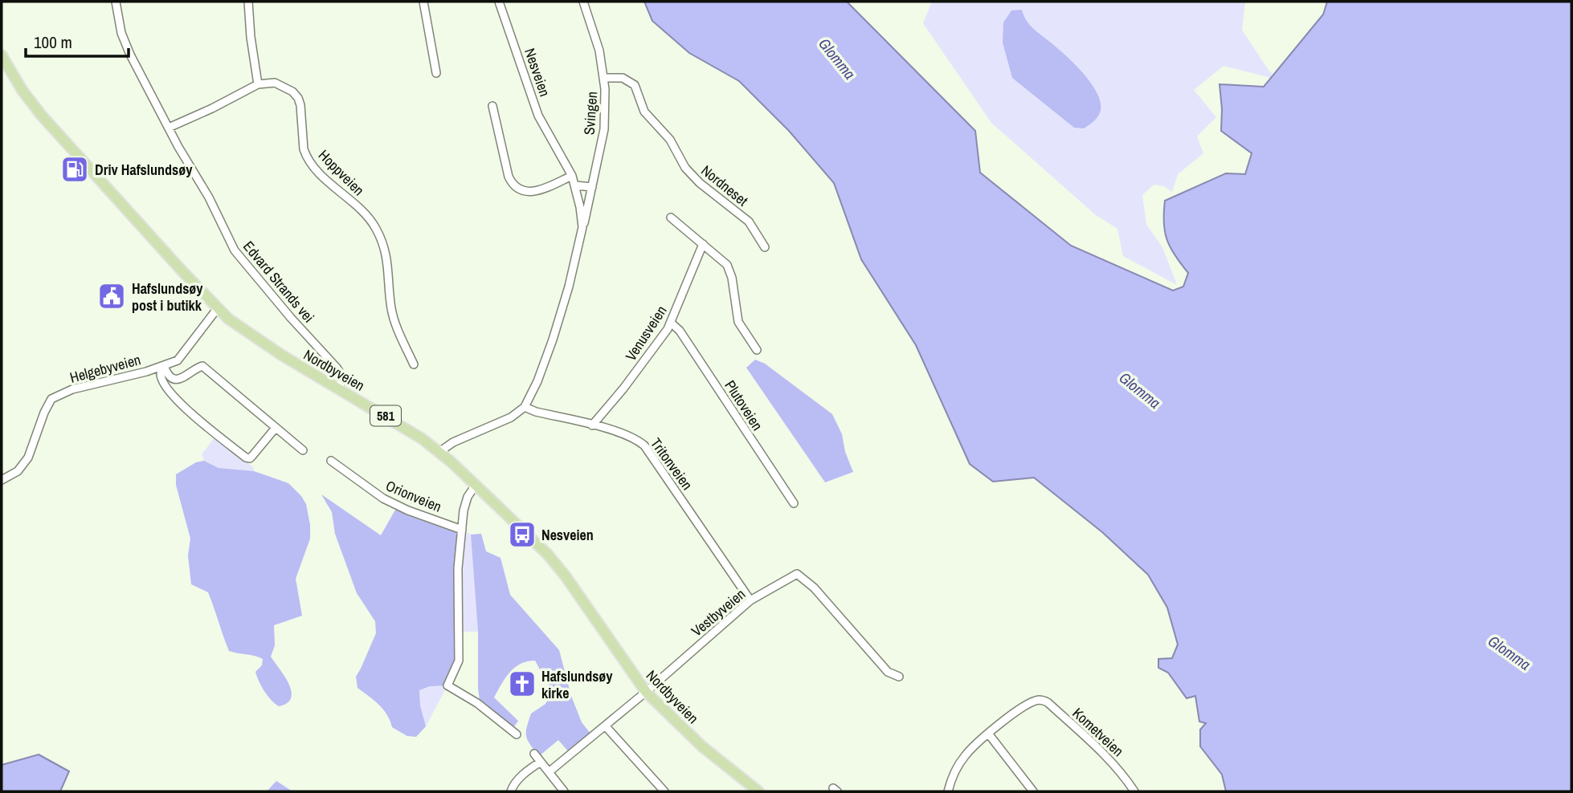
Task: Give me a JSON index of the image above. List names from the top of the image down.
{
  "streets": {
    "main road": ["Nordbyveien", "581"],
    "street": [
      "Nesveien",
      "Svingen",
      "Hoppveien",
      "Nordneset",
      "Edvard Strands vei",
      "Venusveien",
      "Helgebyveien",
      "Plutoveien",
      "Tritonveien",
      "Orionveien",
      "Vestbyveien",
      "Kometveien"
    ]
  },
  "crossings": [
    ["Nesveien", "Svingen"],
    ["Nesveien", "Tritonveien"],
    ["Svingen", "Nordneset"],
    ["Edvard Strands vei", "Nordbyveien"],
    ["Venusveien", "Plutoveien"],
    ["Venusveien", "Tritonveien"],
    ["Helgebyveien", "Nordbyveien"],
    ["Nordbyveien", "Vestbyveien"],
    ["Tritonveien", "Vestbyveien"]
  ],
  "water": ["Glomma"],
  "places": {
    "fuel station": ["Driv Hafslundsøy"],
    "public building": ["Hafslundsøy post i butikk"],
    "bus stop": ["Nesveien"],
    "church": ["Hafslundsøy kirke"]
  },
  "scale_bar": "100 m"
}
